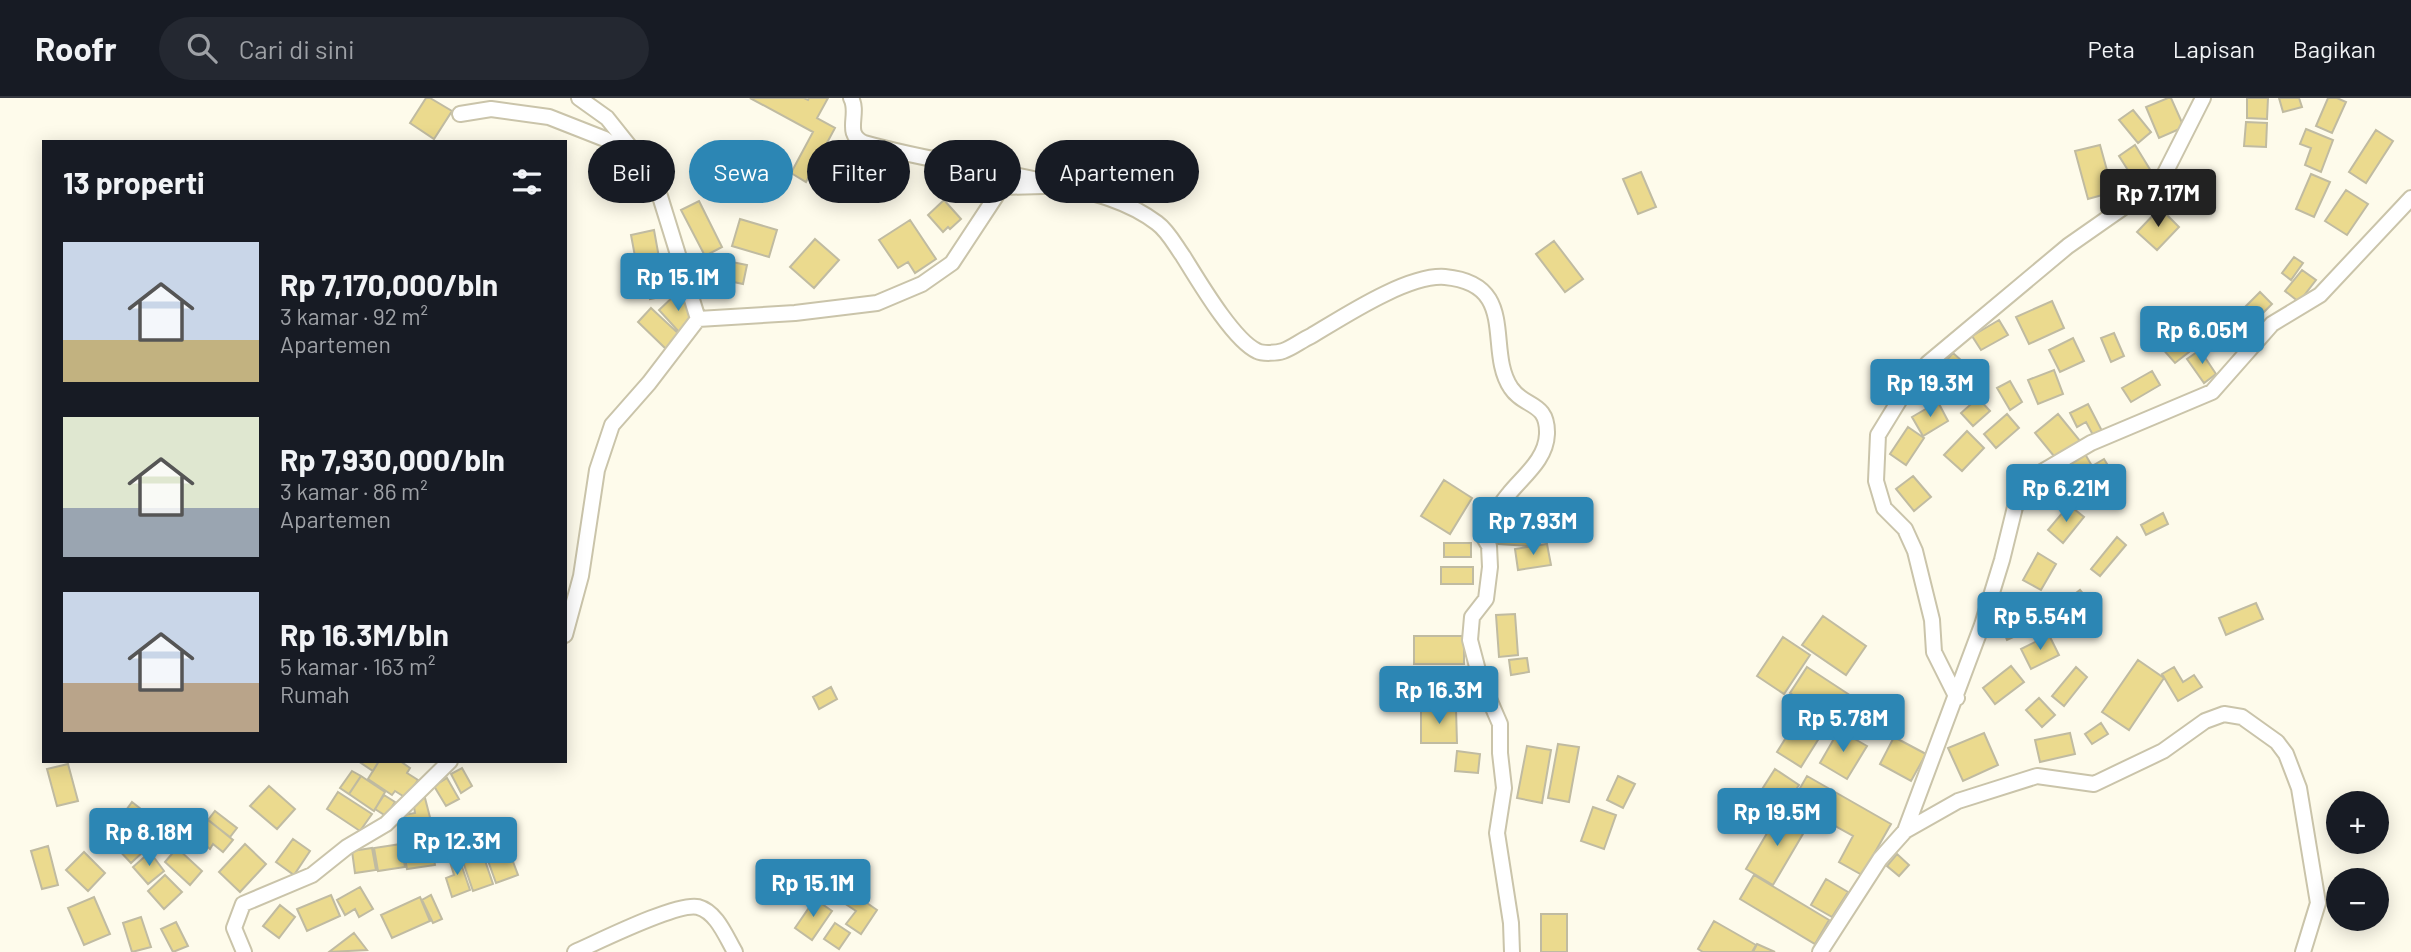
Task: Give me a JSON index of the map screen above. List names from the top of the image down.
{
  "page": {
    "header": "Roofr",
    "search": "Cari di sini",
    "nav": ["Peta", "Lapisan", "Bagikan"],
    "chip": [
      "Beli",
      "Sewa",
      "Filter",
      "Baru",
      "Apartemen"
    ],
    "heading": "13 properti",
    "price": [
      "Rp 7.17M",
      "Rp 15.1M",
      "Rp 6.05M",
      "Rp 19.3M",
      "Rp 6.21M",
      "Rp 7.93M",
      "Rp 5.54M",
      "Rp 16.3M",
      "Rp 5.78M",
      "Rp 19.5M",
      "Rp 8.18M",
      "Rp 12.3M",
      "Rp 15.1M"
    ],
    "list": [
      {
        "name": "Rp 7,170,000/bln",
        "note": "3 kamar · 92 m² · Apartemen"
      },
      {
        "name": "Rp 7,930,000/bln",
        "note": "3 kamar · 86 m² · Apartemen"
      },
      {
        "name": "Rp 16.3M/bln",
        "note": "5 kamar · 163 m² · Rumah"
      }
    ],
    "map_buttons": ["+", "−"]
  }
}
